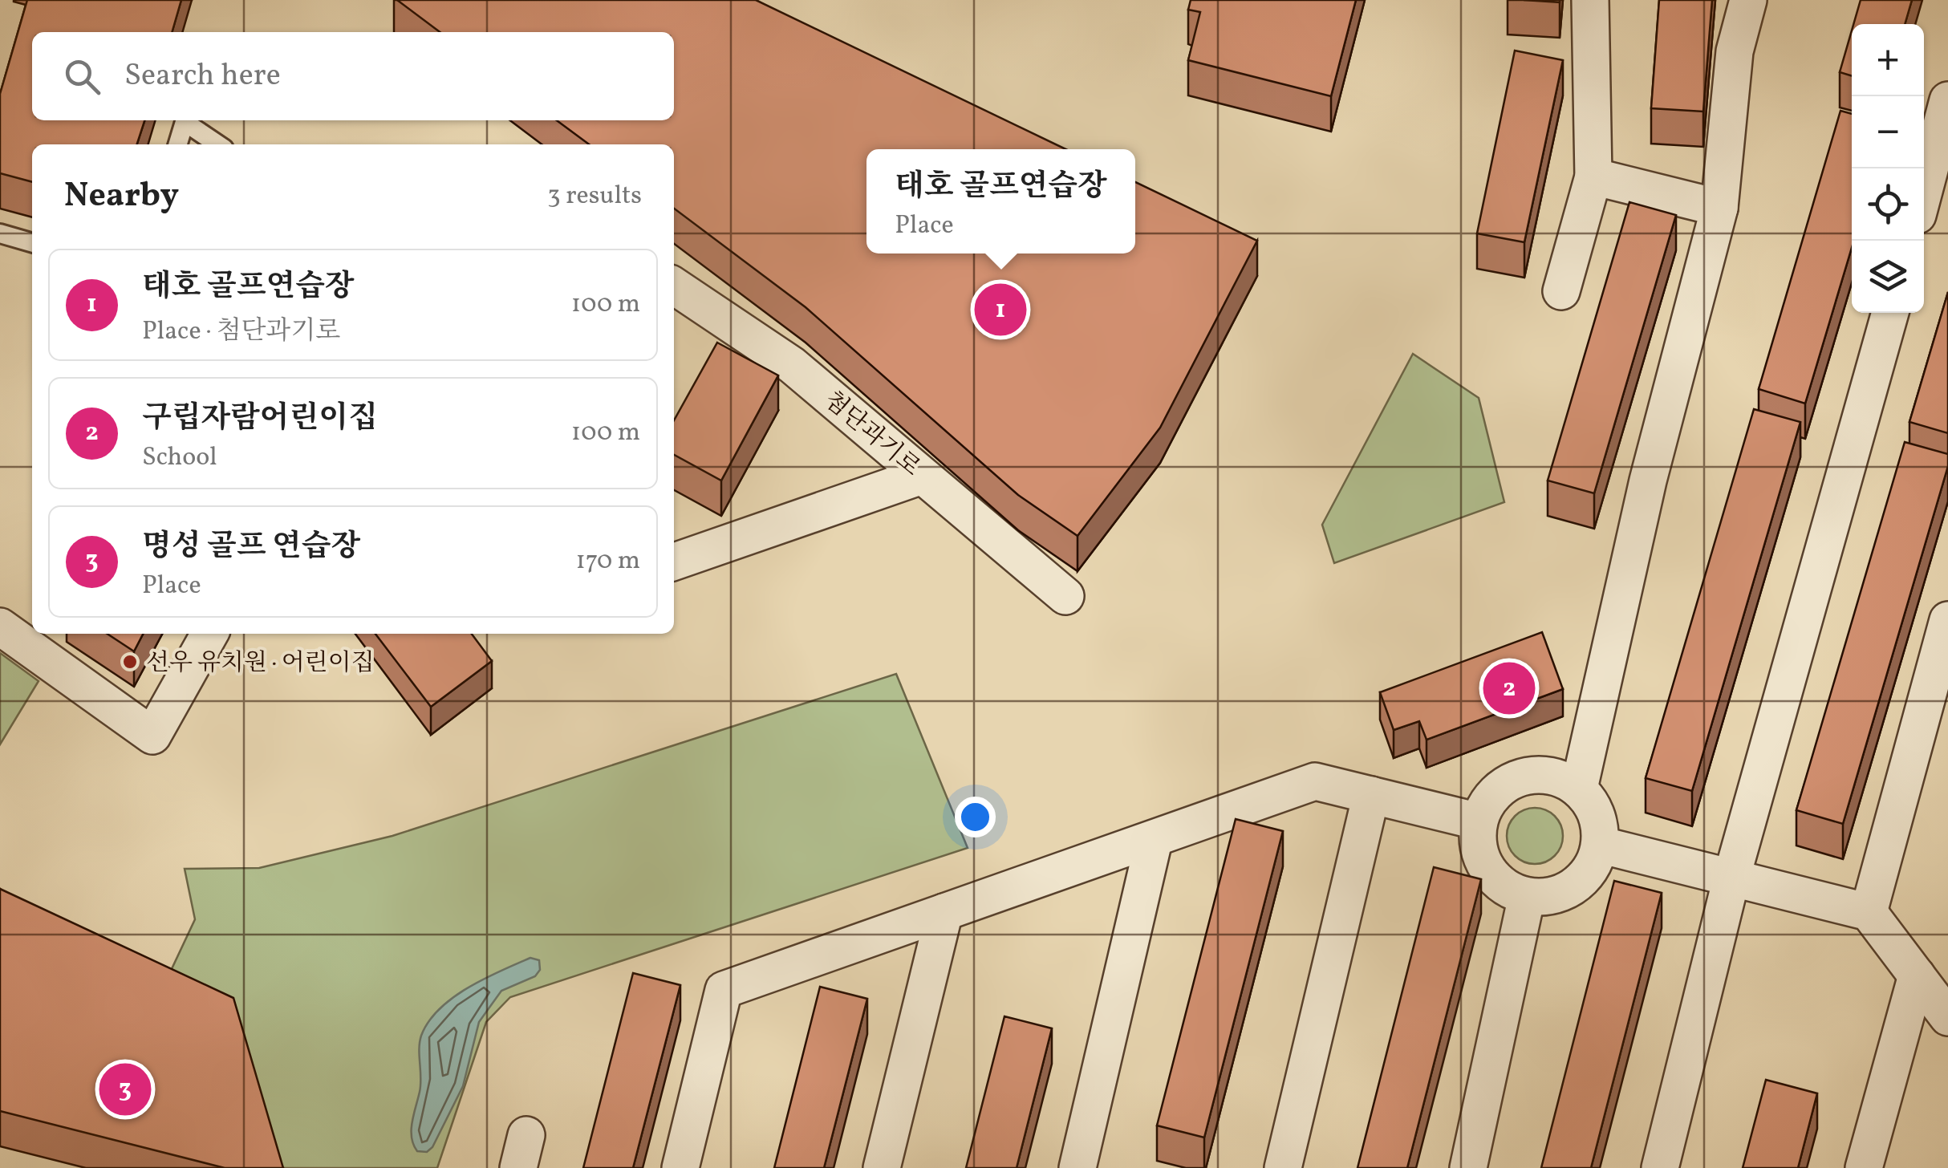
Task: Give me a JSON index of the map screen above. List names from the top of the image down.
{
  "streets": {
    "street": ["첨단과기로"]
  },
  "places": ["선우 유치원 · 어린이집"],
  "page": {
    "map_buttons": ["+", "−"],
    "search": "Search here",
    "heading": ["Nearby", "3 results"],
    "popup": ["태호 골프연습장", "Place"],
    "list": [
      {
        "mark": "1",
        "name": "태호 골프연습장",
        "note": "Place · 첨단과기로",
        "value": "100 m"
      },
      {
        "mark": "2",
        "name": "구립자람어린이집",
        "note": "School",
        "value": "100 m"
      },
      {
        "mark": "3",
        "name": "명성 골프 연습장",
        "note": "Place",
        "value": "170 m"
      }
    ],
    "pins": ["1", "2", "3"]
  }
}
